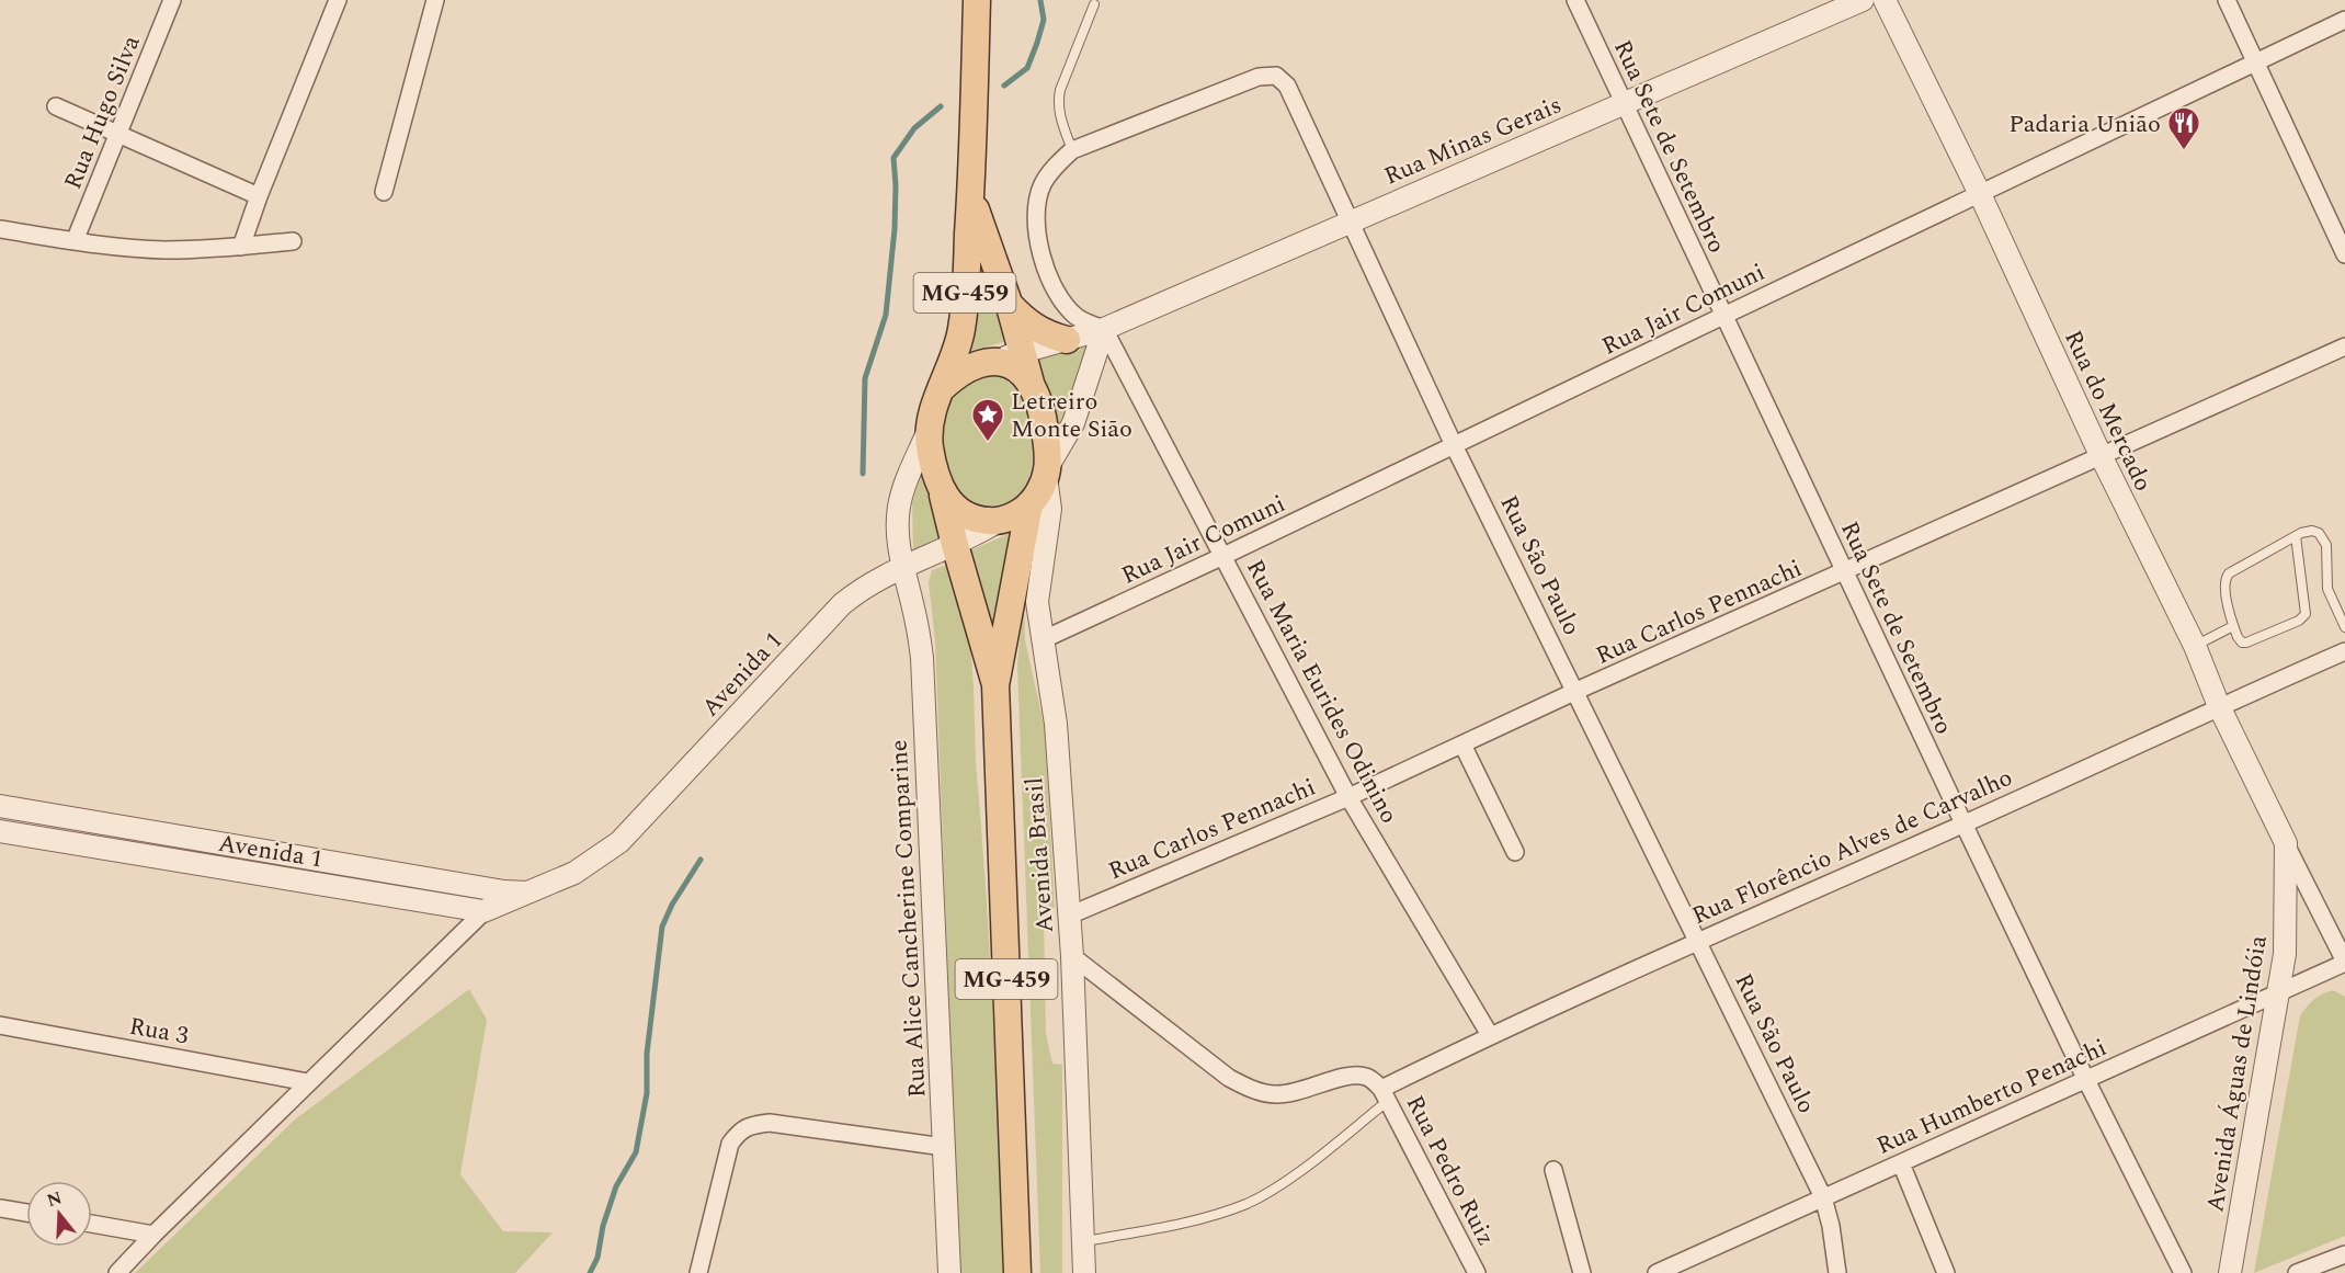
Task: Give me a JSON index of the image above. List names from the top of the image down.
{
  "streets": {
    "main road": ["MG-459"],
    "street": [
      "Rua Hugo Silva",
      "Rua Minas Gerais",
      "Rua Sete de Setembro",
      "Rua Jair Comuni",
      "Rua do Mercado",
      "Rua São Paulo",
      "Rua Carlos Pennachi",
      "Avenida 1",
      "Rua Maria Eurides Odinino",
      "Rua Florêncio Alves de Carvalho",
      "Avenida Brasil",
      "Rua Alice Cancherine Comparine",
      "Rua 3",
      "Avenida Águas de Lindóia",
      "Rua Humberto Penachi",
      "Rua Pedro Ruiz"
    ]
  },
  "crossings": [
    ["Rua Minas Gerais", "Rua Sete de Setembro"],
    ["Rua Minas Gerais", "MG-459"],
    ["Rua Minas Gerais", "Rua São Paulo"],
    ["Rua Minas Gerais", "Avenida 1"],
    ["Rua Minas Gerais", "Rua Maria Eurides Odinino"],
    ["Rua Minas Gerais", "Avenida Brasil"],
    ["Rua Minas Gerais", "Rua Alice Cancherine Comparine"],
    ["Rua Sete de Setembro", "Rua Jair Comuni"],
    ["Rua Sete de Setembro", "Rua Carlos Pennachi"],
    ["Rua Sete de Setembro", "Rua Florêncio Alves de Carvalho"],
    ["Rua Sete de Setembro", "Rua Humberto Penachi"],
    ["MG-459", "Avenida 1"],
    ["MG-459", "Avenida Brasil"],
    ["MG-459", "Rua Alice Cancherine Comparine"],
    ["Rua Jair Comuni", "Rua do Mercado"],
    ["Rua Jair Comuni", "Rua São Paulo"],
    ["Rua Jair Comuni", "Rua Maria Eurides Odinino"],
    ["Rua Jair Comuni", "Avenida Brasil"],
    ["Rua do Mercado", "Rua Carlos Pennachi"],
    ["Rua do Mercado", "Rua Florêncio Alves de Carvalho"],
    ["Rua do Mercado", "Avenida Águas de Lindóia"],
    ["Rua São Paulo", "Rua Carlos Pennachi"],
    ["Rua São Paulo", "Rua Florêncio Alves de Carvalho"],
    ["Rua São Paulo", "Rua Humberto Penachi"],
    ["Rua Carlos Pennachi", "Rua Maria Eurides Odinino"],
    ["Rua Carlos Pennachi", "Avenida Brasil"],
    ["Avenida 1", "Avenida Brasil"],
    ["Avenida 1", "Rua Alice Cancherine Comparine"],
    ["Rua Maria Eurides Odinino", "Rua Florêncio Alves de Carvalho"],
    ["Rua Florêncio Alves de Carvalho", "Rua Pedro Ruiz"],
    ["Avenida Brasil", "Rua Alice Cancherine Comparine"],
    ["Avenida Águas de Lindóia", "Rua Humberto Penachi"]
  ],
  "places": {
    "restaurant": ["Padaria União"],
    "place": ["Letreiro Monte Sião"]
  },
  "north": "top"
}
